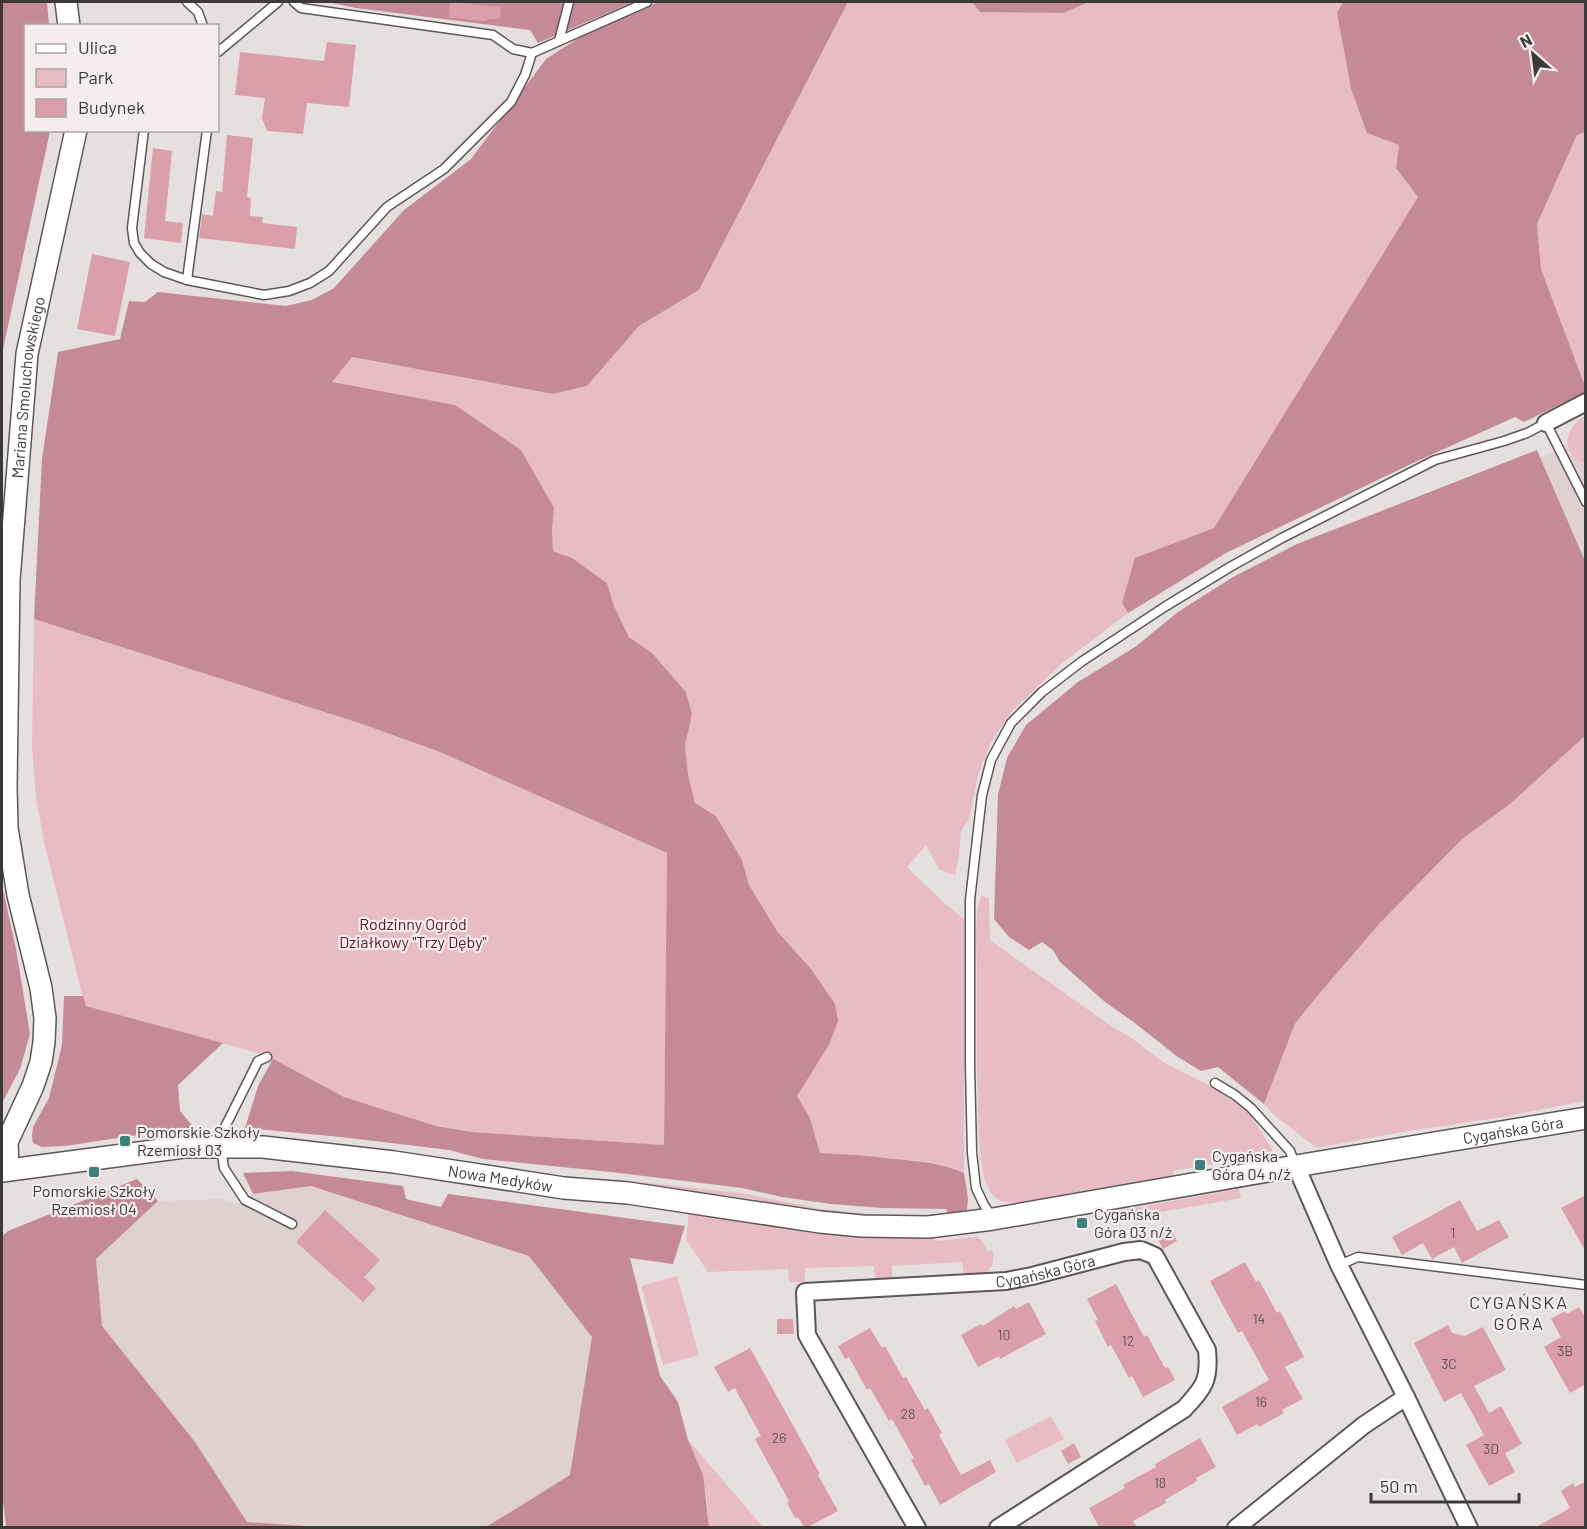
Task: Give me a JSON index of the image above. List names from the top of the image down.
{
  "streets": {
    "street": ["Mariana Smoluchowskiego", "Cygańska Góra", "Nowa Medyków"]
  },
  "crossings": [
    ["Mariana Smoluchowskiego", "Nowa Medyków"],
    ["Cygańska Góra", "Nowa Medyków"]
  ],
  "districts": ["CYGAŃSKA GÓRA"],
  "parks": ["Rodzinny Ogród Działkowy \"Trzy Dęby\""],
  "places": {
    "transit": [
      "Pomorskie Szkoły Rzemiosł 03",
      "Cygańska Góra 04 n/ż",
      "Pomorskie Szkoły Rzemiosł 04",
      "Cygańska Góra 03 n/ż"
    ]
  },
  "house_numbers": [
    "1",
    "14",
    "10",
    "12",
    "3B",
    "3C",
    "16",
    "28",
    "26",
    "3D",
    "18"
  ],
  "legend": ["Ulica", "Park", "Budynek"],
  "scale_bar": "50 m",
  "north": "top left"
}
